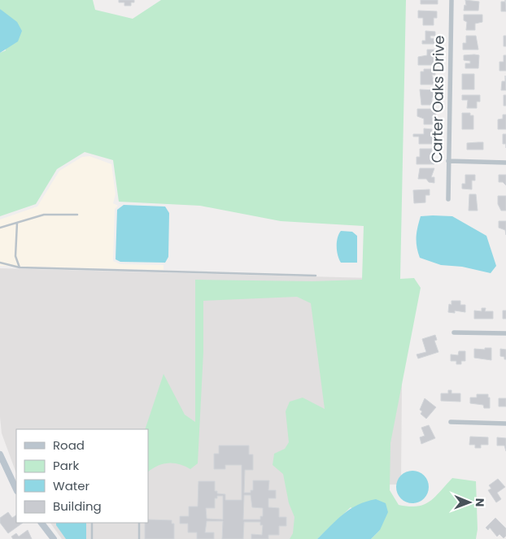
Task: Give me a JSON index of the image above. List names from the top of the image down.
{
  "streets": {
    "street": ["Carter Oaks Drive"]
  },
  "legend": [
    "Road",
    "Park",
    "Water",
    "Building"
  ],
  "north": "right"
}
